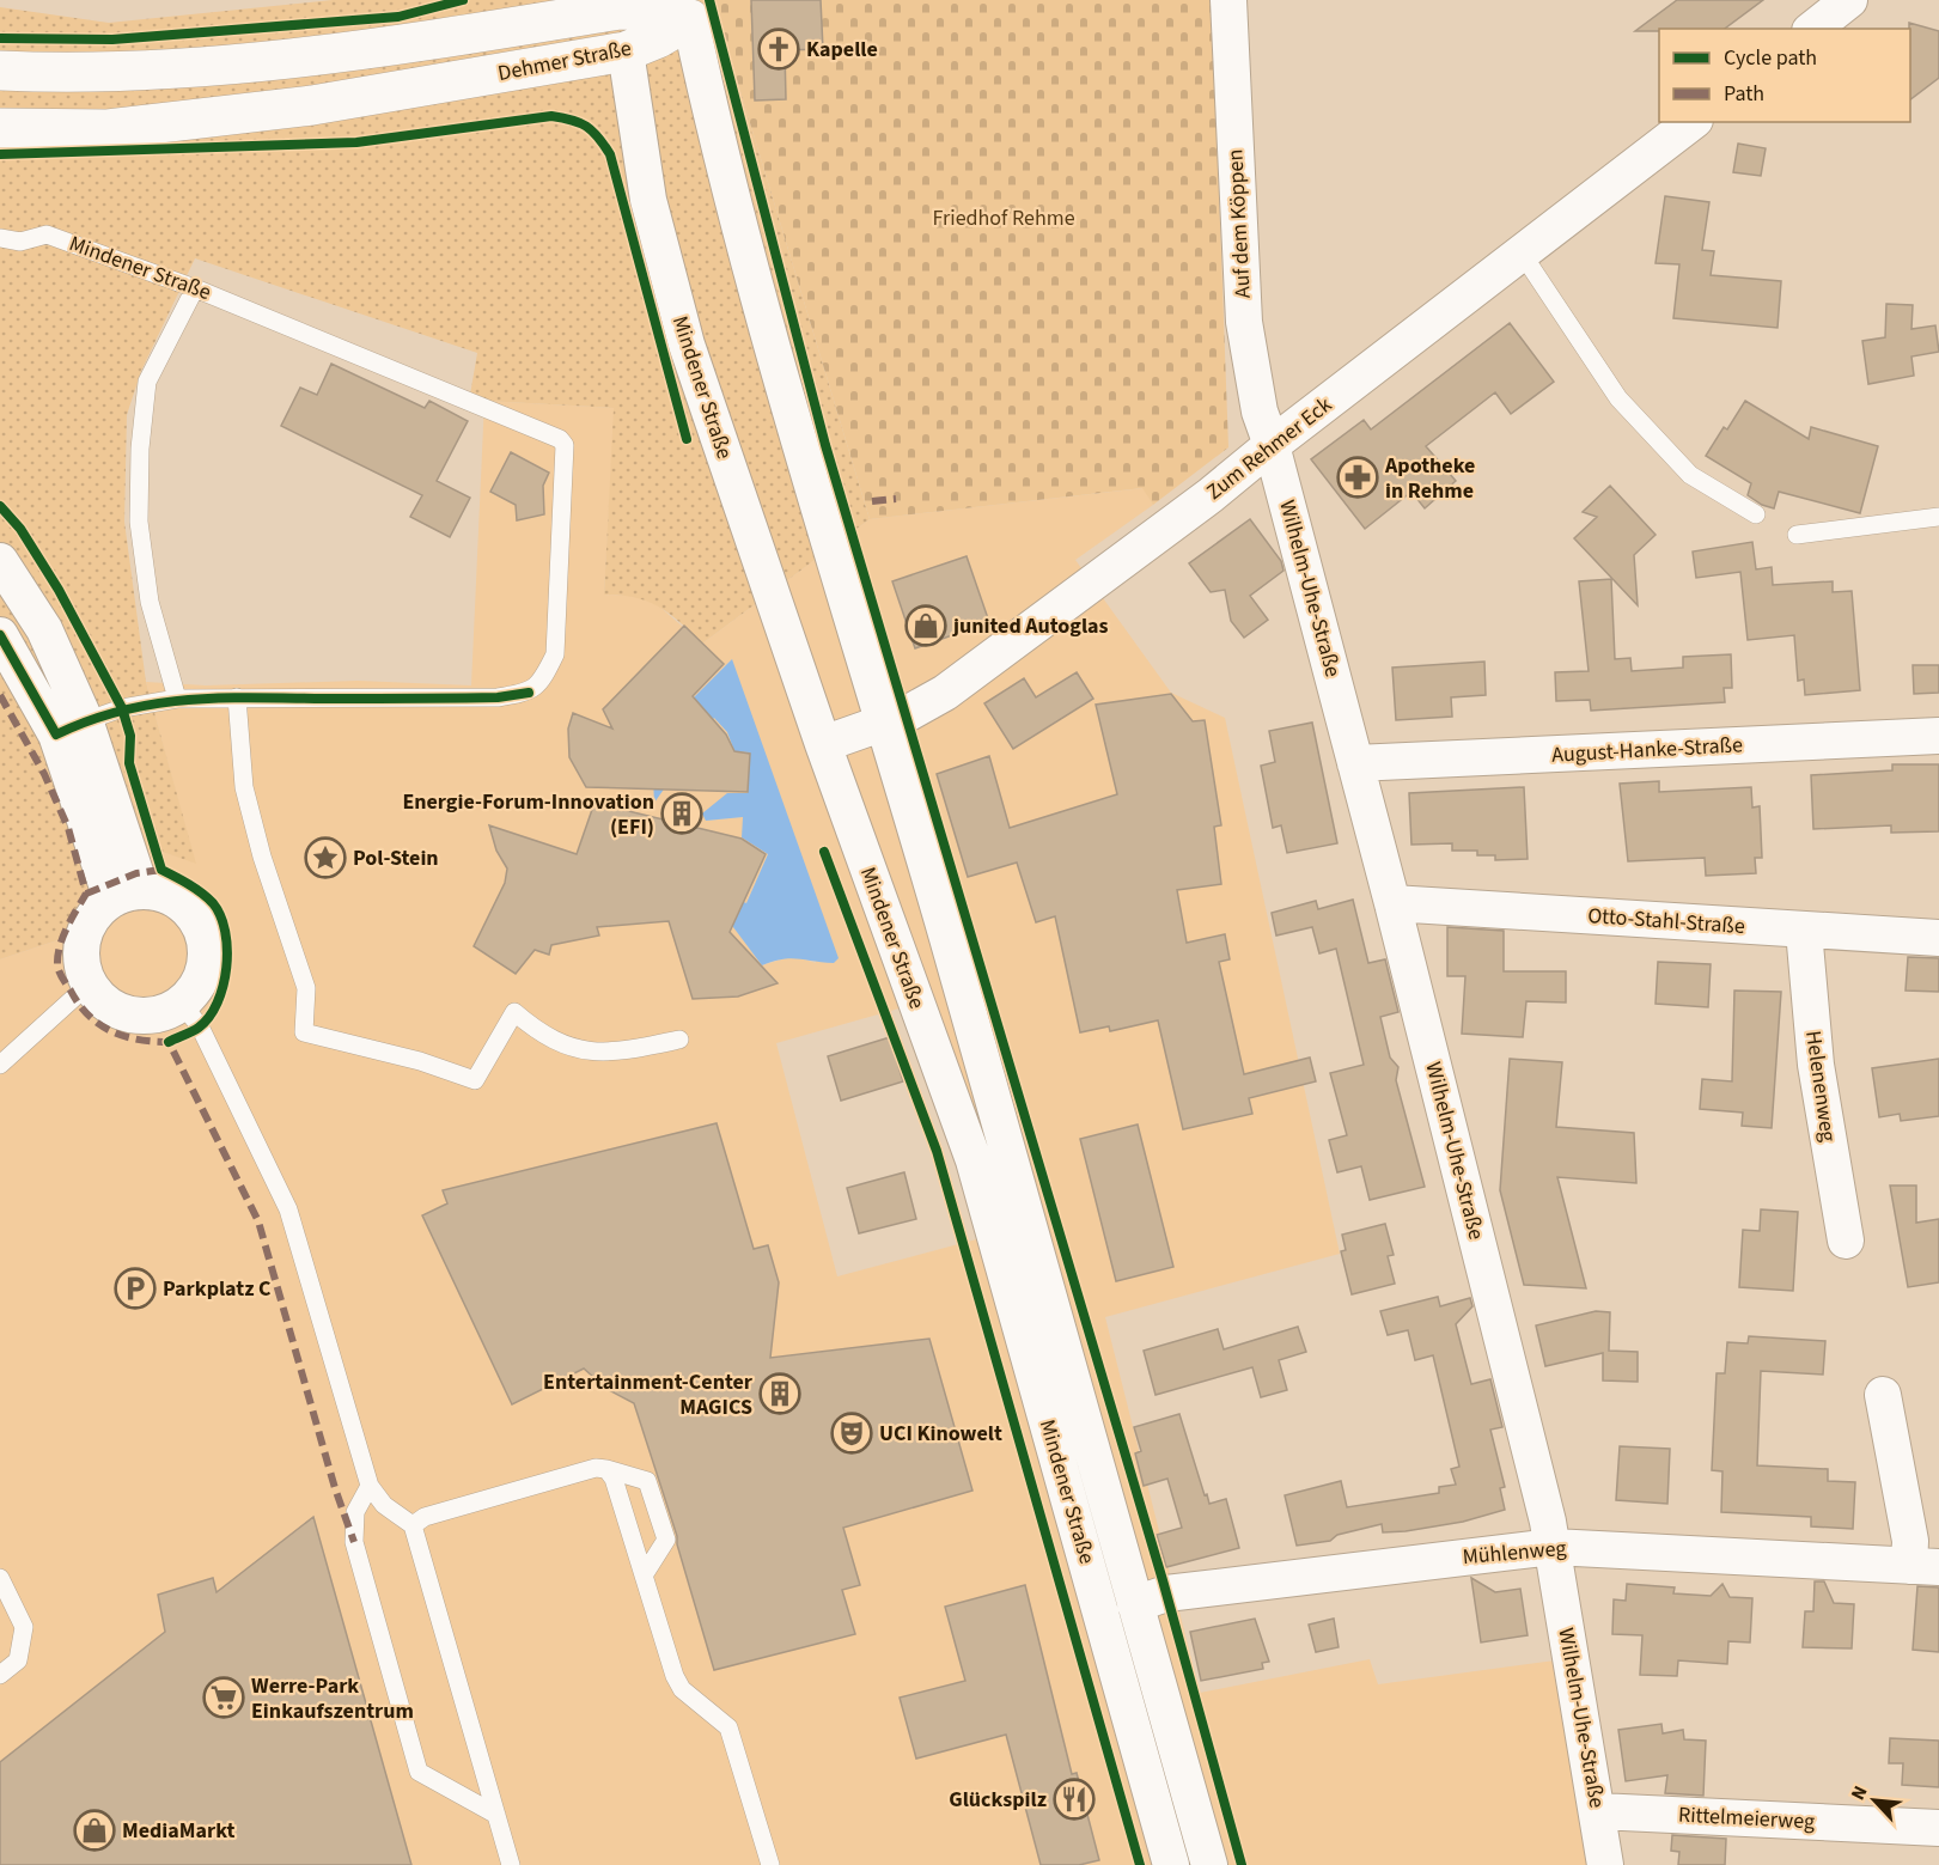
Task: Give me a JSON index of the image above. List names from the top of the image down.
{
  "streets": {
    "main road": ["Dehmer Straße", "Mindener Straße"],
    "street": [
      "Auf dem Köppen",
      "Zum Rehmer Eck",
      "Wilhelm-Uhe-Straße",
      "August-Hanke-Straße",
      "Otto-Stahl-Straße",
      "Helenenweg",
      "Mühlenweg",
      "Rittelmeierweg"
    ]
  },
  "crossings": [
    ["Dehmer Straße", "Mindener Straße"],
    ["Auf dem Köppen", "Zum Rehmer Eck"],
    ["Auf dem Köppen", "Wilhelm-Uhe-Straße"],
    ["Mindener Straße", "Zum Rehmer Eck"],
    ["Mindener Straße", "Mühlenweg"],
    ["Zum Rehmer Eck", "Wilhelm-Uhe-Straße"],
    ["Wilhelm-Uhe-Straße", "August-Hanke-Straße"],
    ["Wilhelm-Uhe-Straße", "Otto-Stahl-Straße"],
    ["Wilhelm-Uhe-Straße", "Mühlenweg"],
    ["Wilhelm-Uhe-Straße", "Rittelmeierweg"],
    ["Otto-Stahl-Straße", "Helenenweg"]
  ],
  "parks": ["Friedhof Rehme"],
  "places": {
    "church": ["Kapelle"],
    "pharmacy": ["Apotheke in Rehme"],
    "shop": ["junited Autoglas", "MediaMarkt"],
    "building": ["Energie-Forum-Innovation (EFI)", "Entertainment-Center MAGICS"],
    "place": ["Pol-Stein"],
    "parking": ["Parkplatz C"],
    "theatre": ["UCI Kinowelt"],
    "supermarket": ["Werre-Park Einkaufszentrum"],
    "restaurant": ["Glückspilz"]
  },
  "legend": ["Cycle path", "Path"],
  "north": "top left"
}
